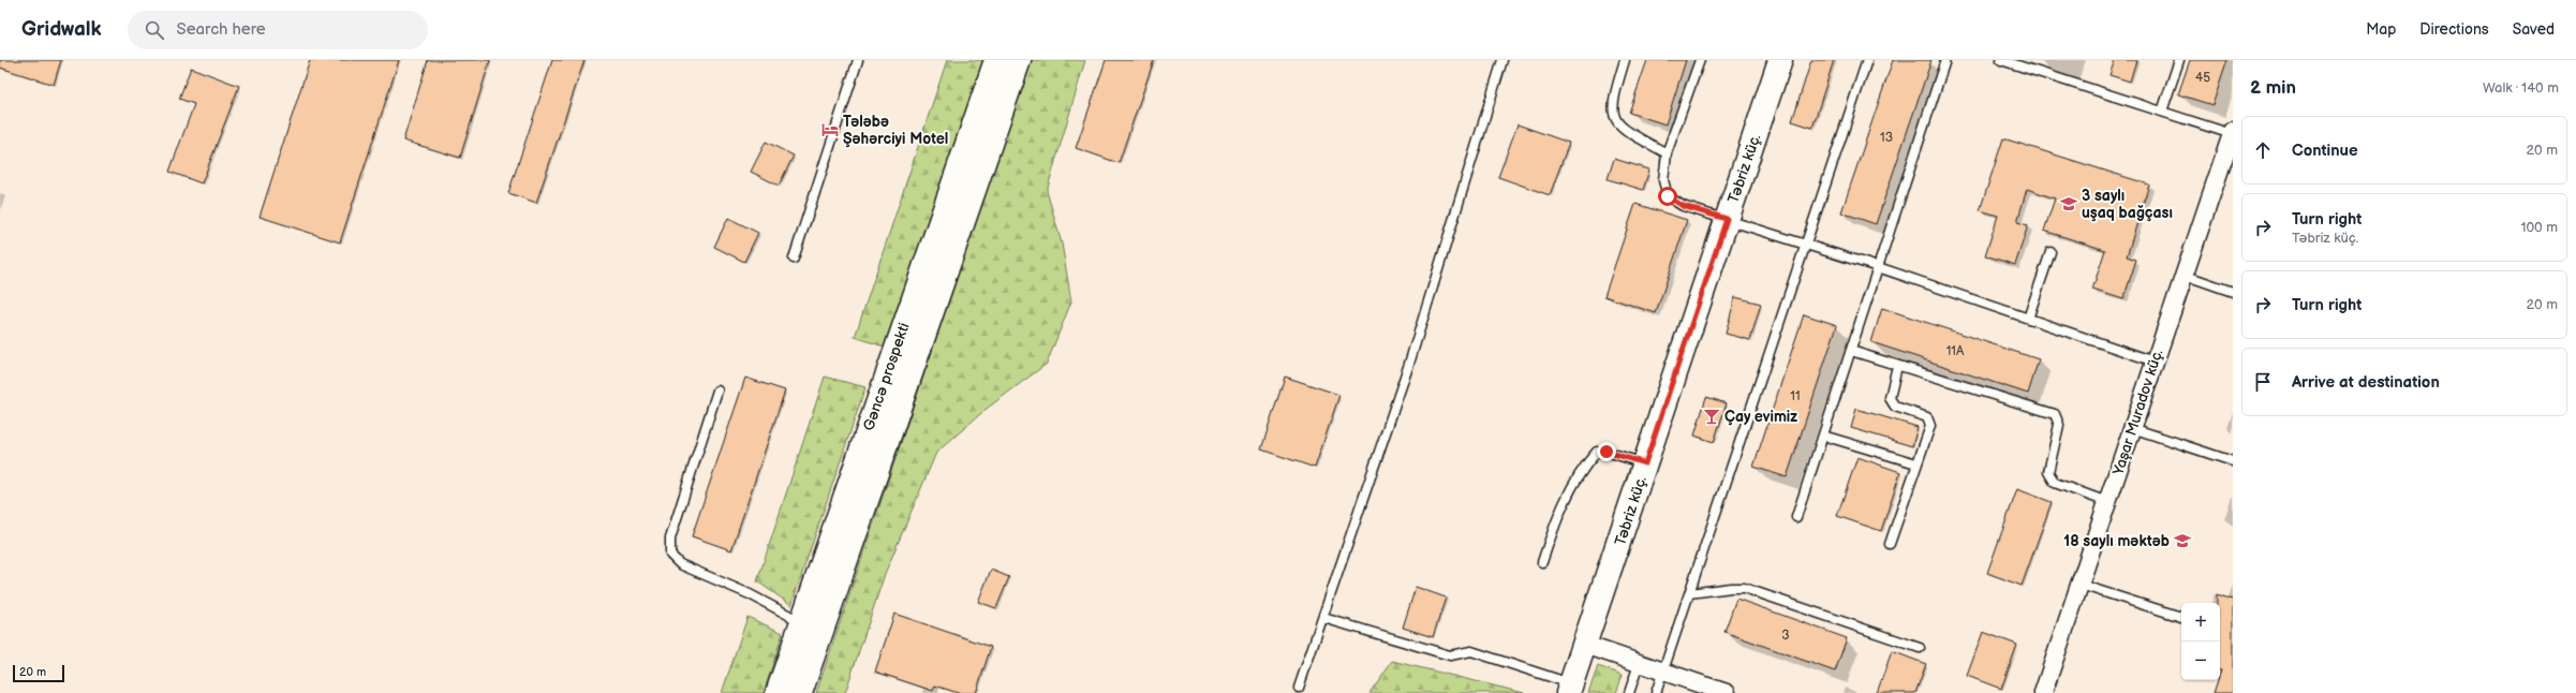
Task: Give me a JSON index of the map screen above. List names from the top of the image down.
{
  "streets": {
    "main road": ["Təbriz küç.", "Gəncə prospekti"],
    "street": ["Yaşar Muradov küç."]
  },
  "places": {
    "hotel": ["Tələbə Şəhərciyi Motel"],
    "school or university": ["3 saylı uşaq bağçası", "18 saylı məktəb"],
    "bar": ["Çay evimiz"]
  },
  "house_numbers": [
    "45",
    "13",
    "11A",
    "11",
    "3"
  ],
  "scale_bar": "20 m",
  "page": {
    "header": "Gridwalk",
    "search": "Search here",
    "nav": ["Map", "Directions", "Saved"],
    "heading": ["2 min", "Walk · 140 m"],
    "list": [
      ["Continue", "20 m"],
      ["Turn right", "Təbriz küç.", "100 m"],
      ["Turn right", "20 m"],
      "Arrive at destination"
    ],
    "map_buttons": ["+", "−"],
    "scale": "20 m"
  }
}
